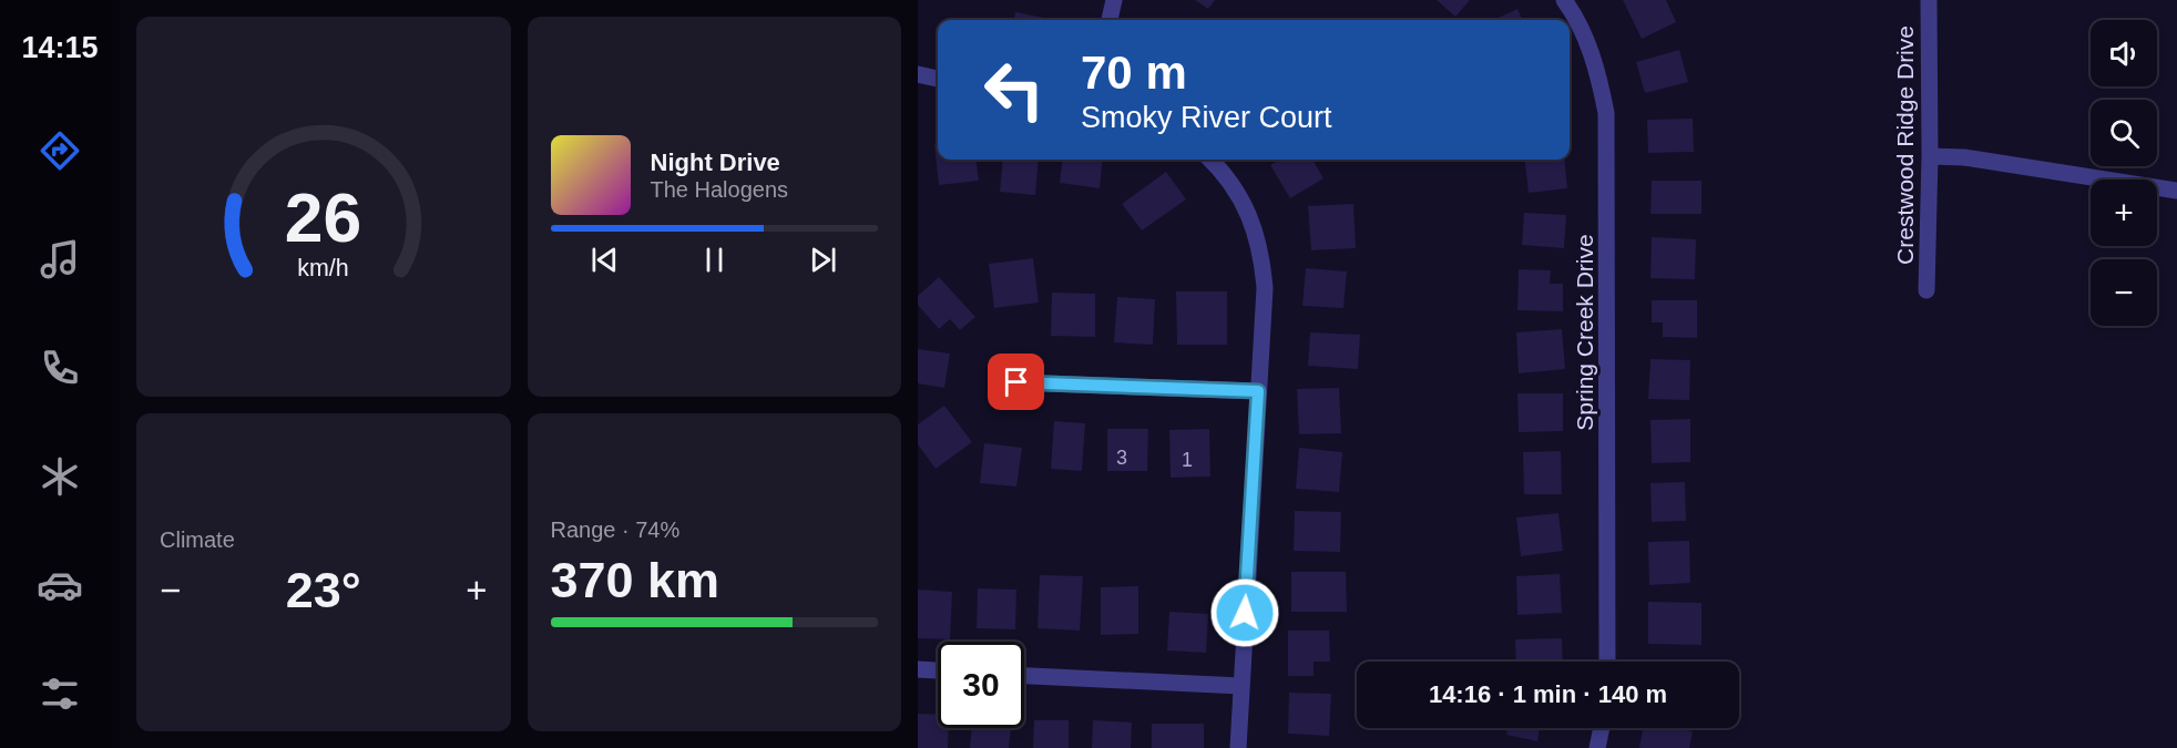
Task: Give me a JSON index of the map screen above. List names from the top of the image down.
{
  "streets": {
    "street": ["Crestwood Ridge Drive", "Spring Creek Drive"]
  },
  "house_numbers": ["3", "1"],
  "page": {
    "tabs": "14:15",
    "map_buttons": ["+", "−"],
    "turn": ["70 m", "Smoky River Court"],
    "song": ["Night Drive", "The Halogens"],
    "tile": [
      "Climate",
      ["Range · 74%", "370 km"]
    ],
    "heat": ["−", "23°", "+"],
    "limit": "30",
    "trip": "14:16 · 1 min · 140 m",
    "gauge": ["26", "km/h"]
  }
}
